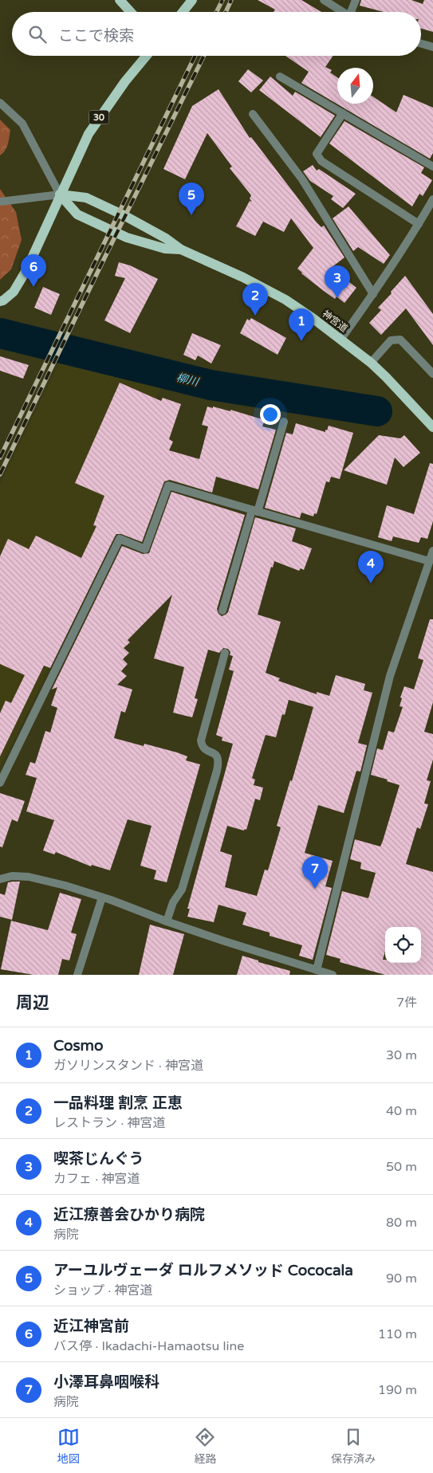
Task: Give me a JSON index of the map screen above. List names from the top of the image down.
{
  "streets": {
    "main road": ["30", "神宮道"]
  },
  "crossings": [
    ["30", "神宮道"]
  ],
  "water": ["柳川"],
  "north": "top",
  "page": {
    "search": "ここで検索",
    "pins": [
      "5",
      "6",
      "3",
      "2",
      "1",
      "4",
      "7"
    ],
    "heading": ["周辺", "7件"],
    "list": [
      {
        "mark": "1",
        "name": "Cosmo",
        "note": "ガソリンスタンド · 神宮道",
        "value": "30 m"
      },
      {
        "mark": "2",
        "name": "一品料理 割烹 正恵",
        "note": "レストラン · 神宮道",
        "value": "40 m"
      },
      {
        "mark": "3",
        "name": "喫茶じんぐう",
        "note": "カフェ · 神宮道",
        "value": "50 m"
      },
      {
        "mark": "4",
        "name": "近江療善会ひかり病院",
        "note": "病院",
        "value": "80 m"
      },
      {
        "mark": "5",
        "name": "アーユルヴェーダ ロルフメソッド Cococala",
        "note": "ショップ · 神宮道",
        "value": "90 m"
      },
      {
        "mark": "6",
        "name": "近江神宮前",
        "note": "バス停 · Ikadachi-Hamaotsu line",
        "value": "110 m"
      },
      {
        "mark": "7",
        "name": "小澤耳鼻咽喉科",
        "note": "病院",
        "value": "190 m"
      }
    ],
    "nav": ["地図", "経路", "保存済み"]
  }
}
